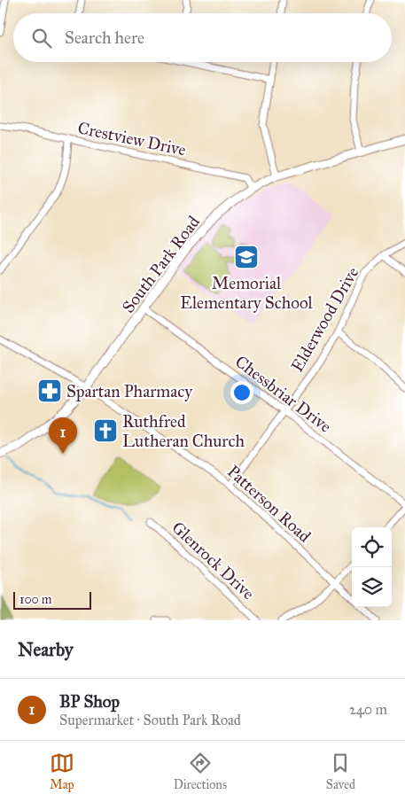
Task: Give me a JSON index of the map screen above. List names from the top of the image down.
{
  "streets": {
    "main road": ["South Park Road"],
    "street": [
      "Crestview Drive",
      "Elderwood Drive",
      "Chessbriar Drive",
      "Patterson Road",
      "Glenrock Drive"
    ]
  },
  "crossings": [
    ["Crestview Drive", "South Park Road"],
    ["South Park Road", "Chessbriar Drive"],
    ["South Park Road", "Patterson Road"],
    ["Elderwood Drive", "Chessbriar Drive"],
    ["Elderwood Drive", "Patterson Road"]
  ],
  "places": {
    "school or university": ["Memorial Elementary School"],
    "pharmacy": ["Spartan Pharmacy"],
    "church": ["Ruthfred Lutheran Church"]
  },
  "scale_bar": "100 m",
  "page": {
    "search": "Search here",
    "pins": "1",
    "scale": "100 m",
    "heading": "Nearby",
    "list": [
      {
        "mark": "1",
        "name": "BP Shop",
        "note": "Supermarket · South Park Road",
        "value": "240 m"
      }
    ],
    "nav": ["Map", "Directions", "Saved"]
  }
}
